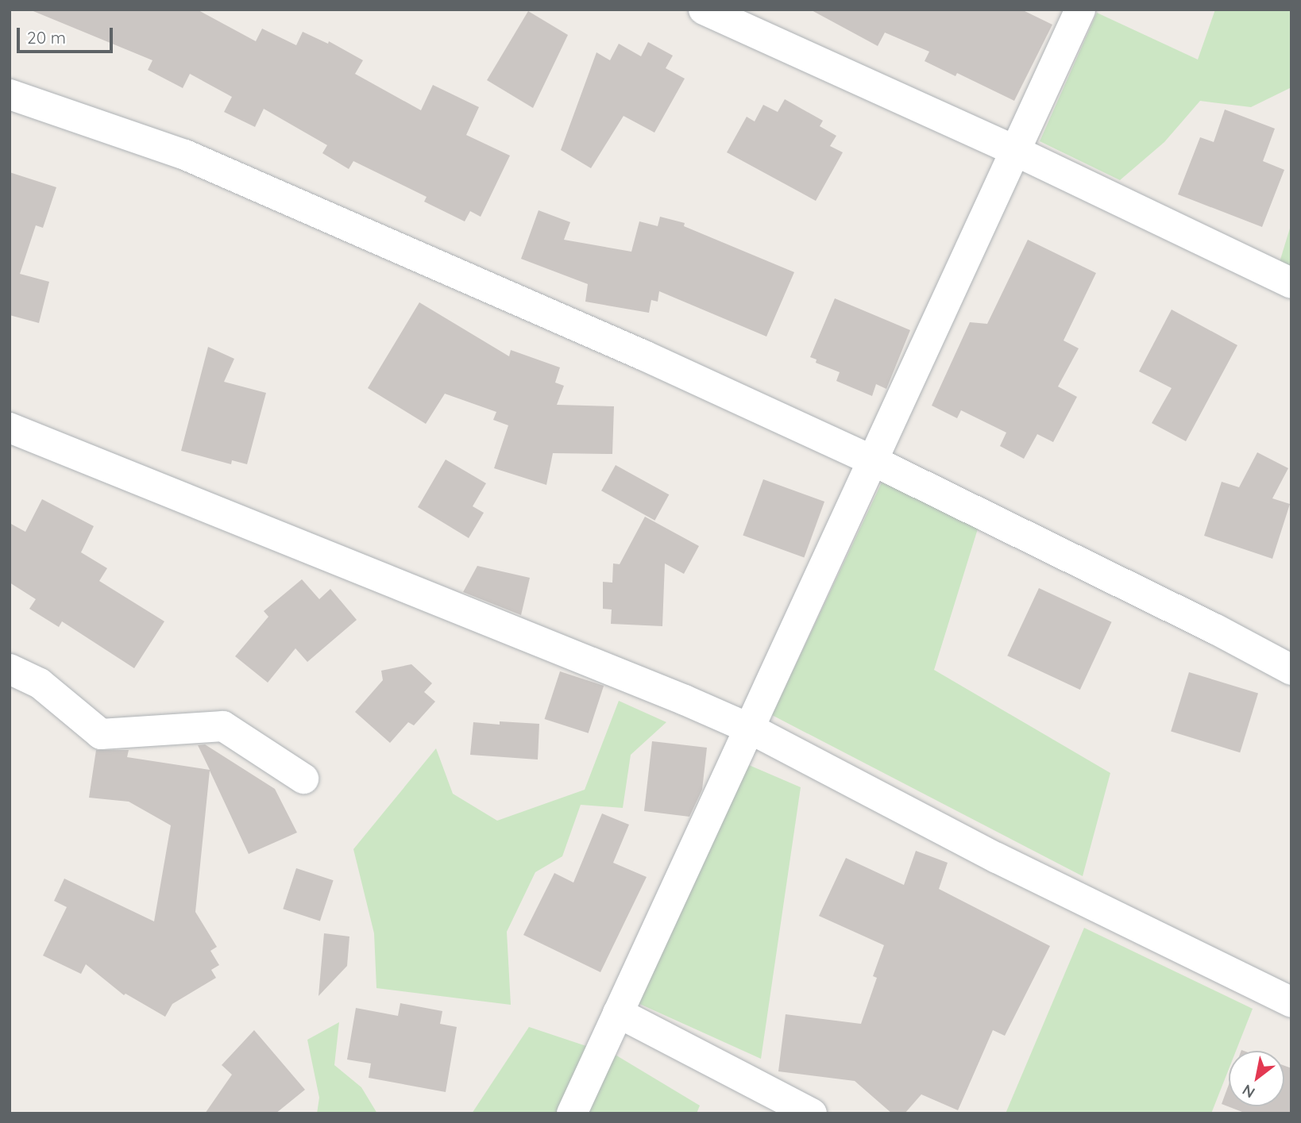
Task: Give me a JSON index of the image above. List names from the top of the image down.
{
  "scale_bar": "20 m",
  "north": "bottom left"
}
